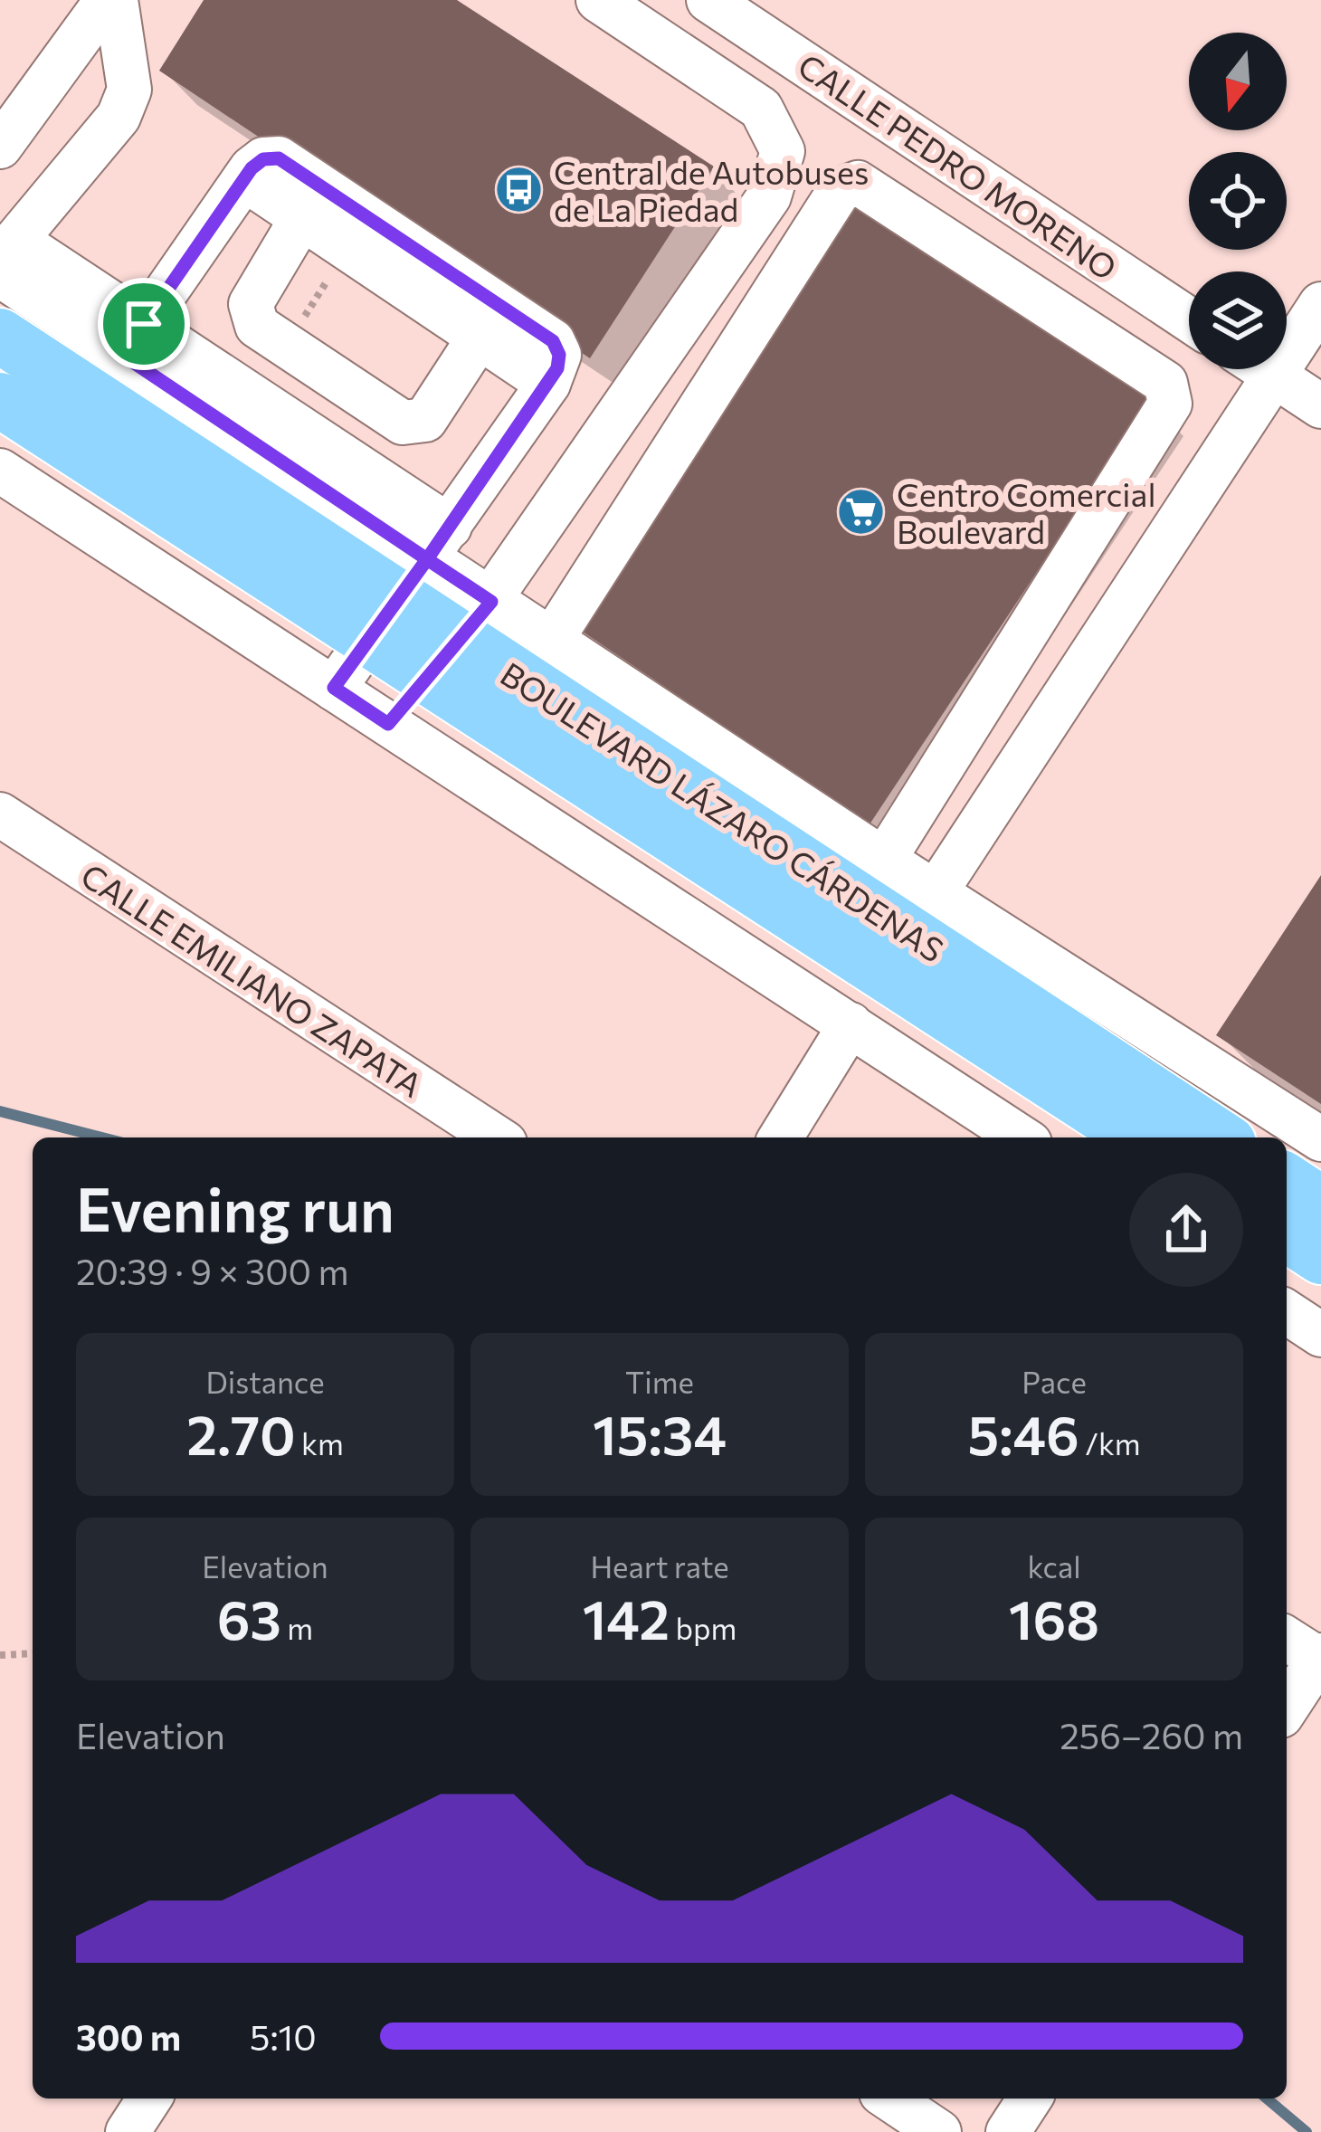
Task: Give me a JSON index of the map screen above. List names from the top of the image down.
{
  "streets": {
    "main road": ["BOULEVARD LÁZARO CÁRDENAS"],
    "street": ["CALLE PEDRO MORENO", "CALLE EMILIANO ZAPATA"]
  },
  "places": {
    "bus stop": ["Central de Autobuses de La Piedad"],
    "supermarket": ["Centro Comercial Boulevard"]
  },
  "north": "bottom",
  "page": {
    "heading": ["Evening run", "20:39 · 9 × 300 m"],
    "stats": [
      ["Distance", "2.70 km"],
      ["Time", "15:34"],
      ["Pace", "5:46 /km"],
      ["Elevation", "63 m"],
      ["Heart rate", "142 bpm"],
      ["kcal", "168"]
    ],
    "chart": ["Elevation", "256–260 m"],
    "list": [
      {
        "name": "300 m",
        "note": "5:10"
      }
    ]
  }
}
